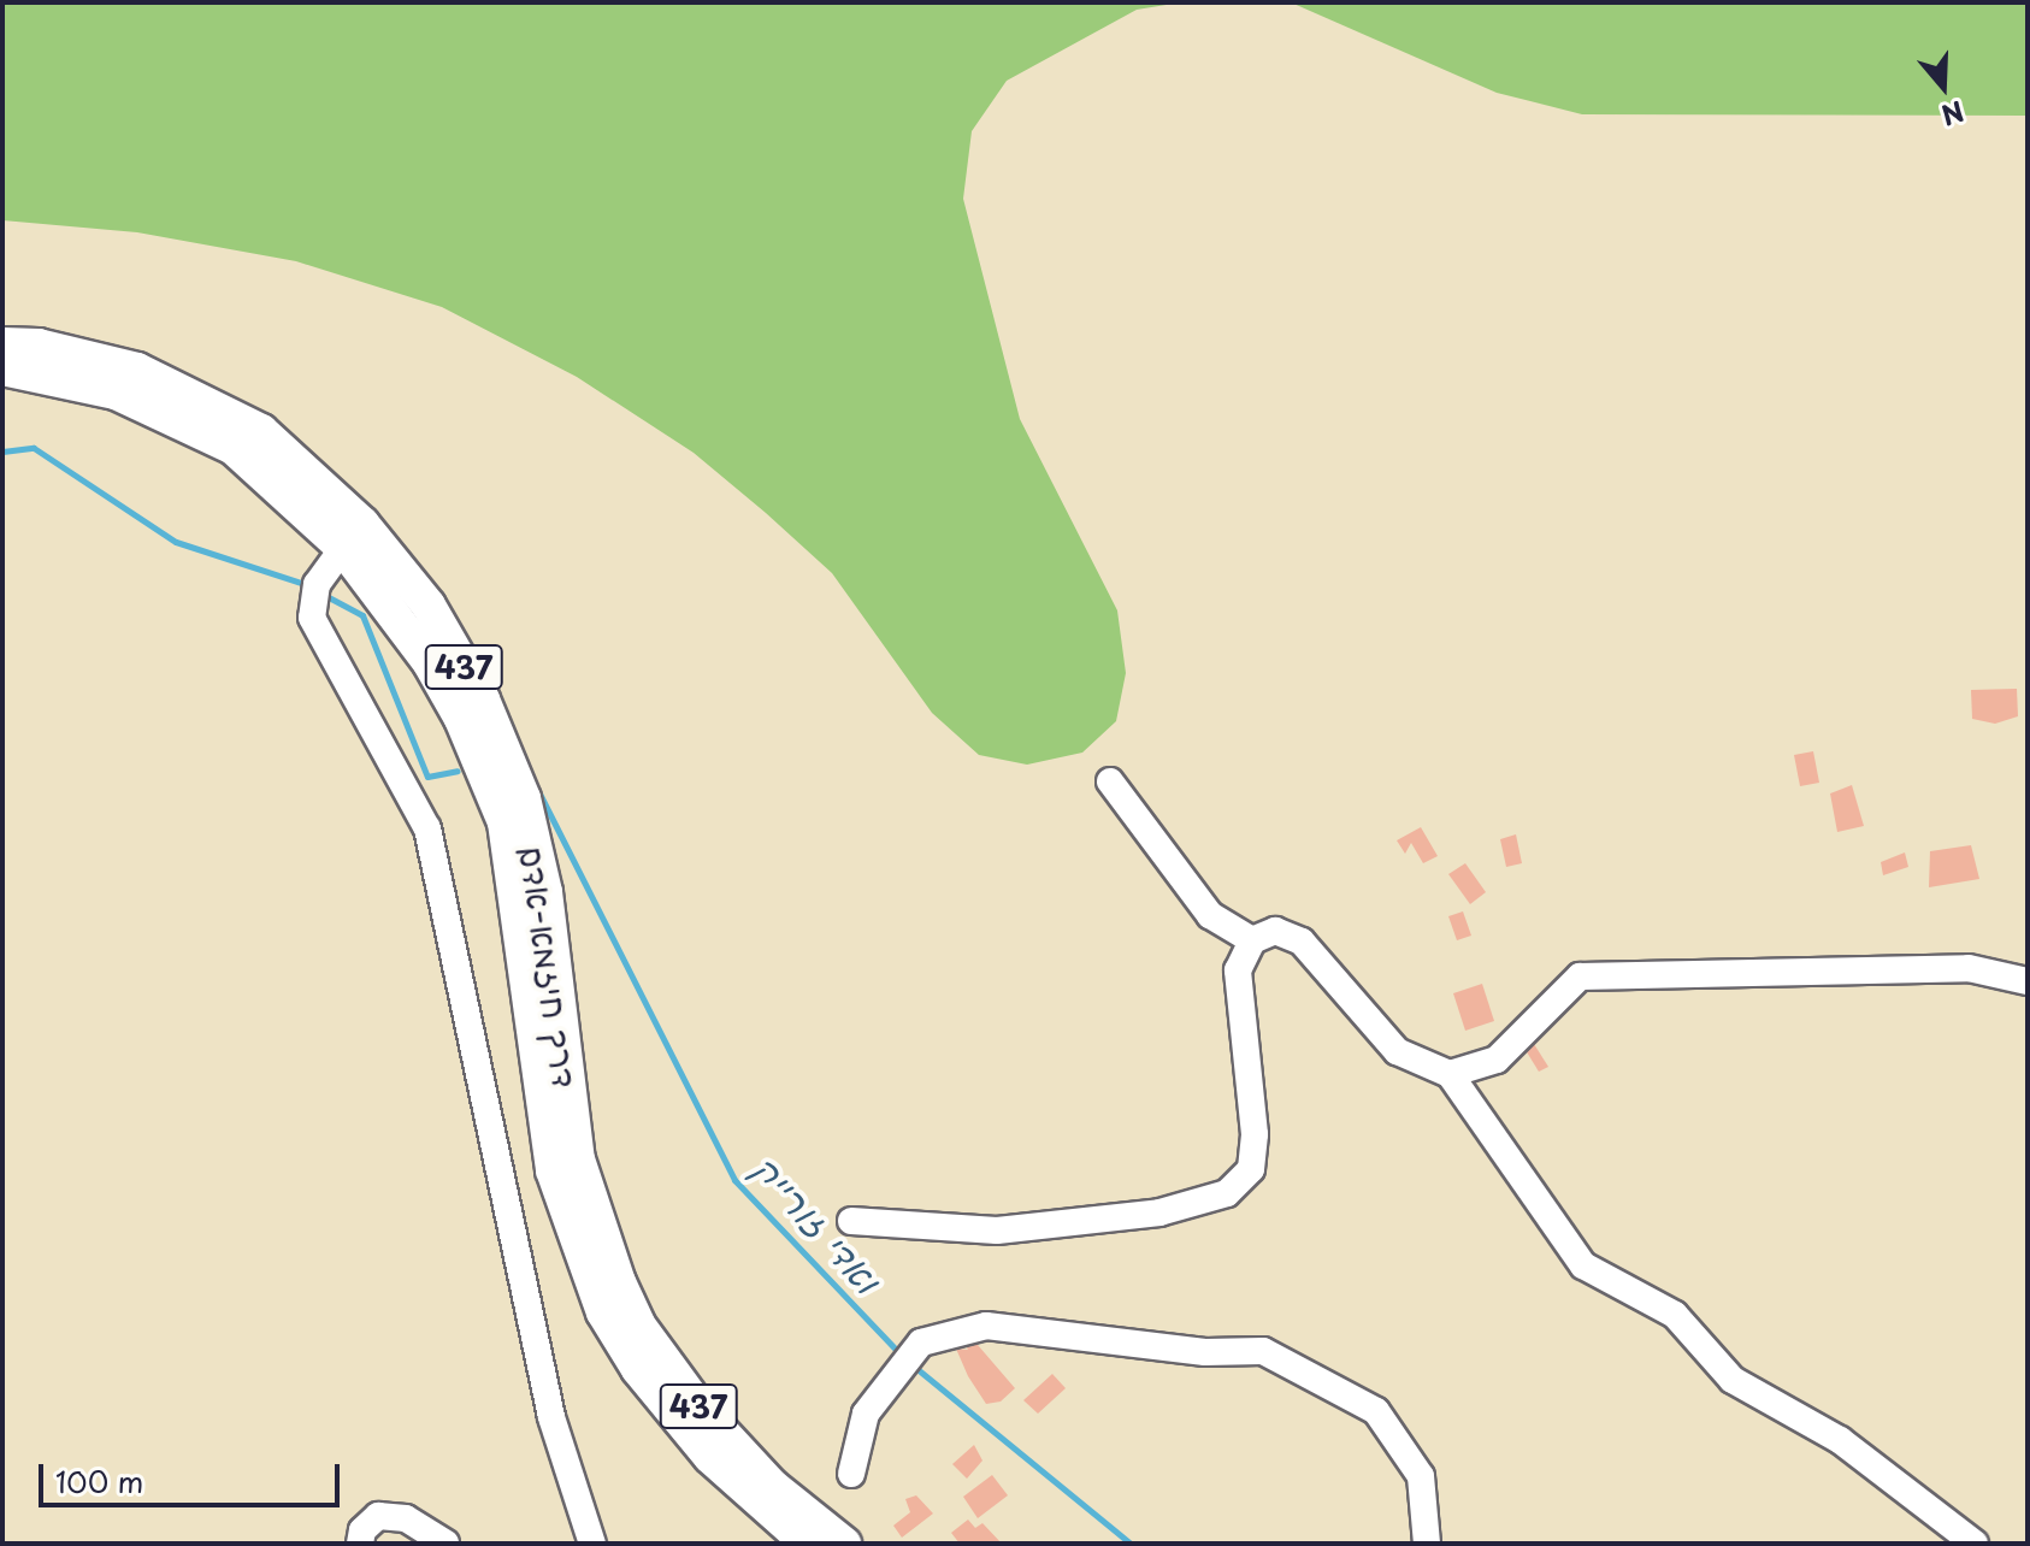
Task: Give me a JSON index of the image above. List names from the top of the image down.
{
  "streets": {
    "main road": ["437", "דרך חיזמא-אדם"]
  },
  "water": ["ואדי זורייק"],
  "scale_bar": "100 m",
  "north": "bottom"
}
